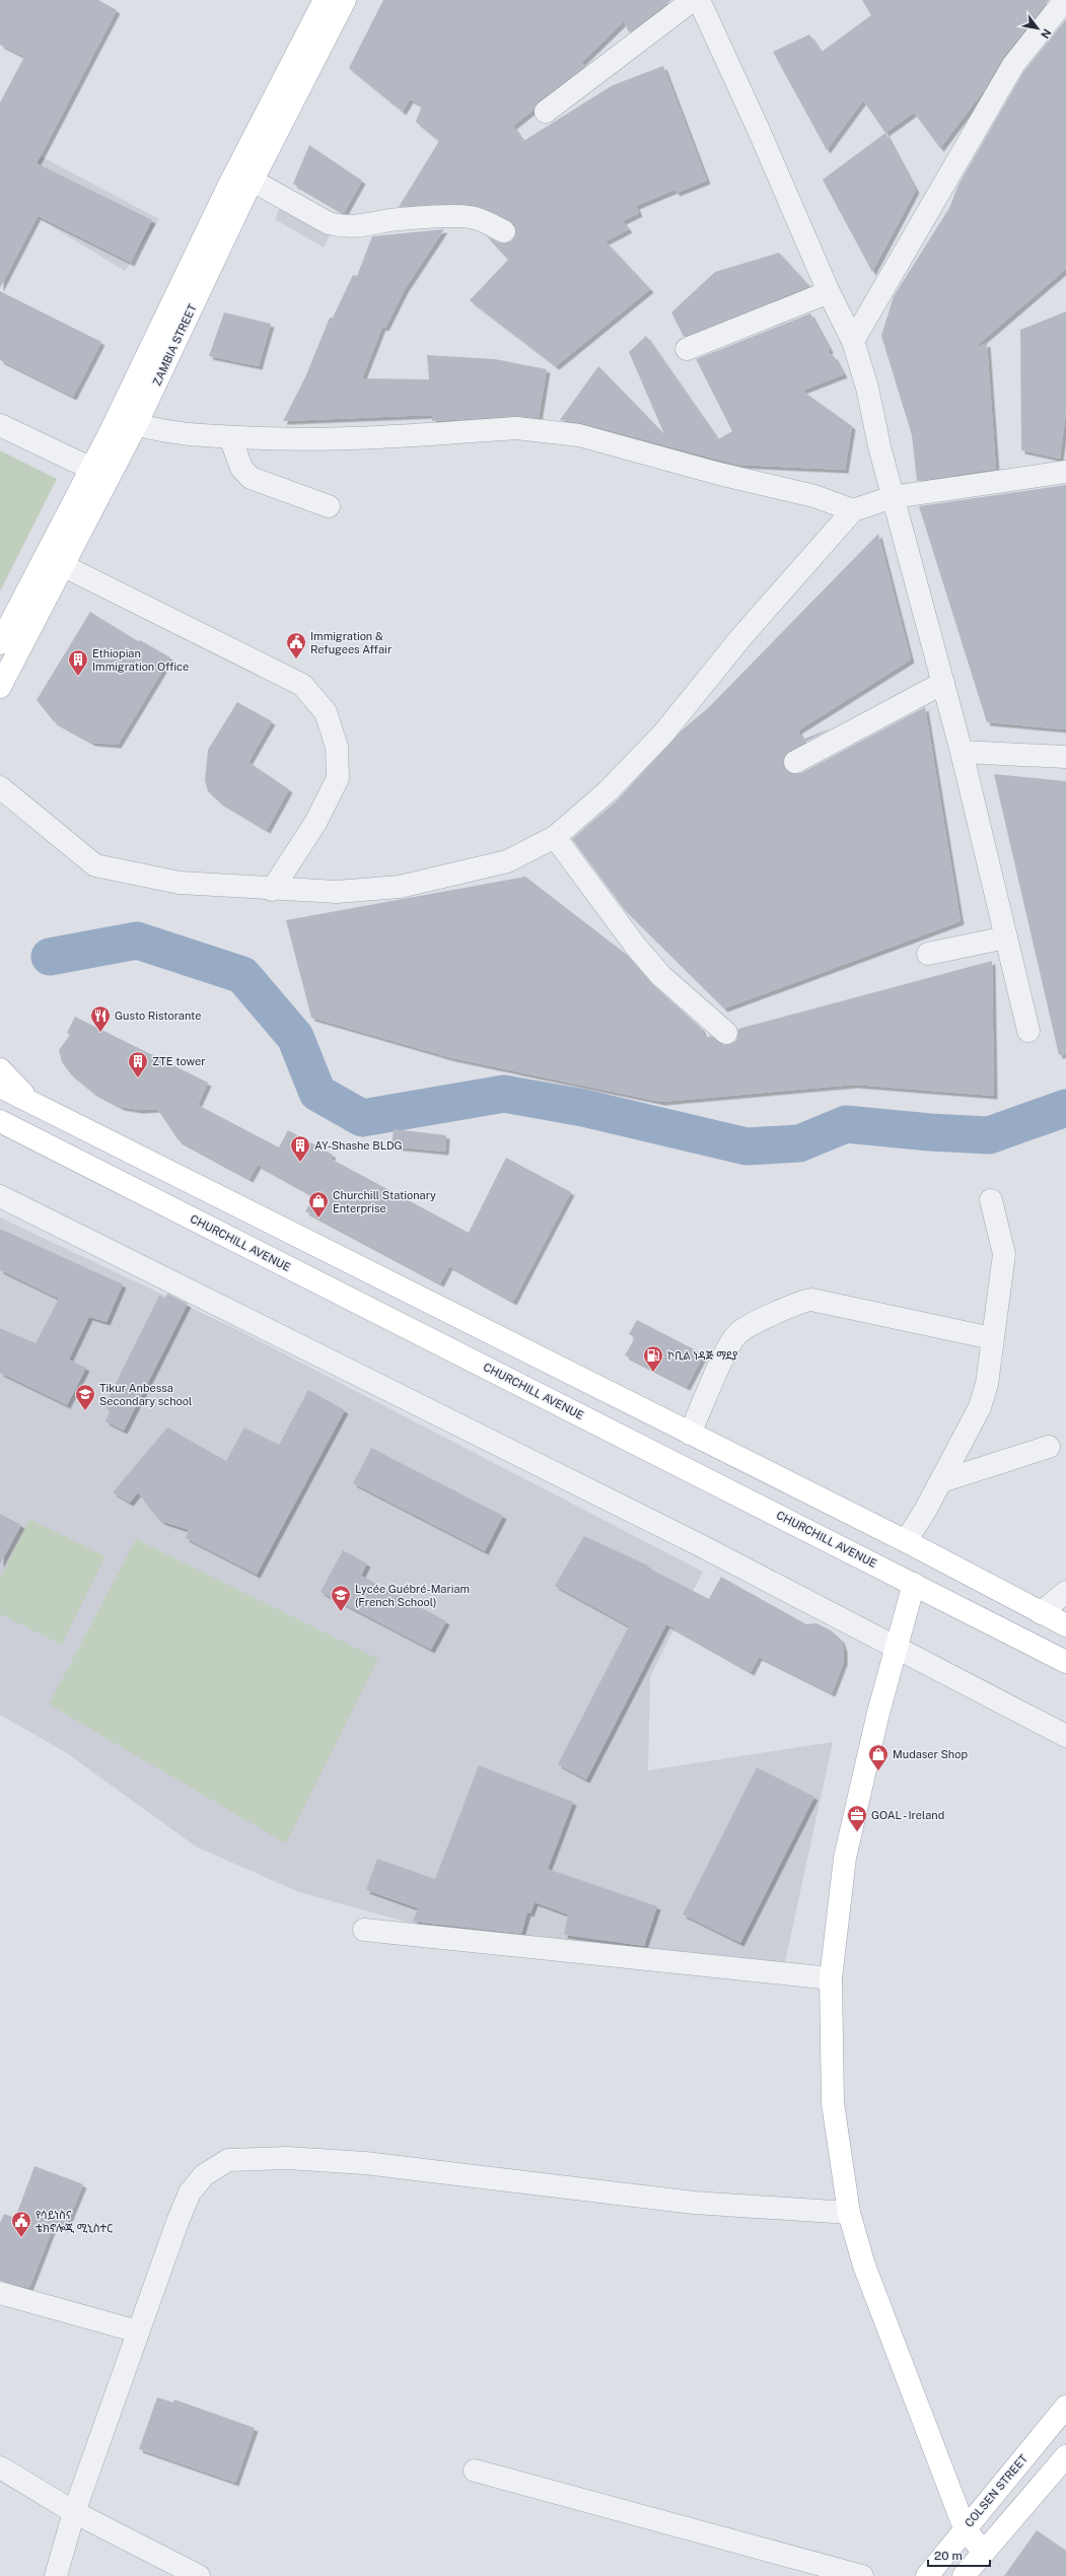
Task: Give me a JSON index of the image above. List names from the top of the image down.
{
  "streets": {
    "main road": ["ZAMBIA STREET", "CHURCHILL AVENUE", "COLSEN STREET"]
  },
  "places": {
    "public building": ["Immigration & Refugees Affair", "የሳይነስና ቴክኖሎጂ ሚኒስተር"],
    "building": ["Ethiopian Immigration Office", "ZTE tower", "AY-Shashe BLDG"],
    "restaurant": ["Gusto Ristorante"],
    "shop": ["Churchill Stationary Enterprise", "Mudaser Shop"],
    "fuel station": ["ኮቢል ነዳጅ ማደያ"],
    "school or university": ["Tikur Anbessa Secondary school", "Lycée Guébré-Mariam (French School)"],
    "office": ["GOAL - Ireland"]
  },
  "scale_bar": "20 m",
  "north": "bottom right"
}
